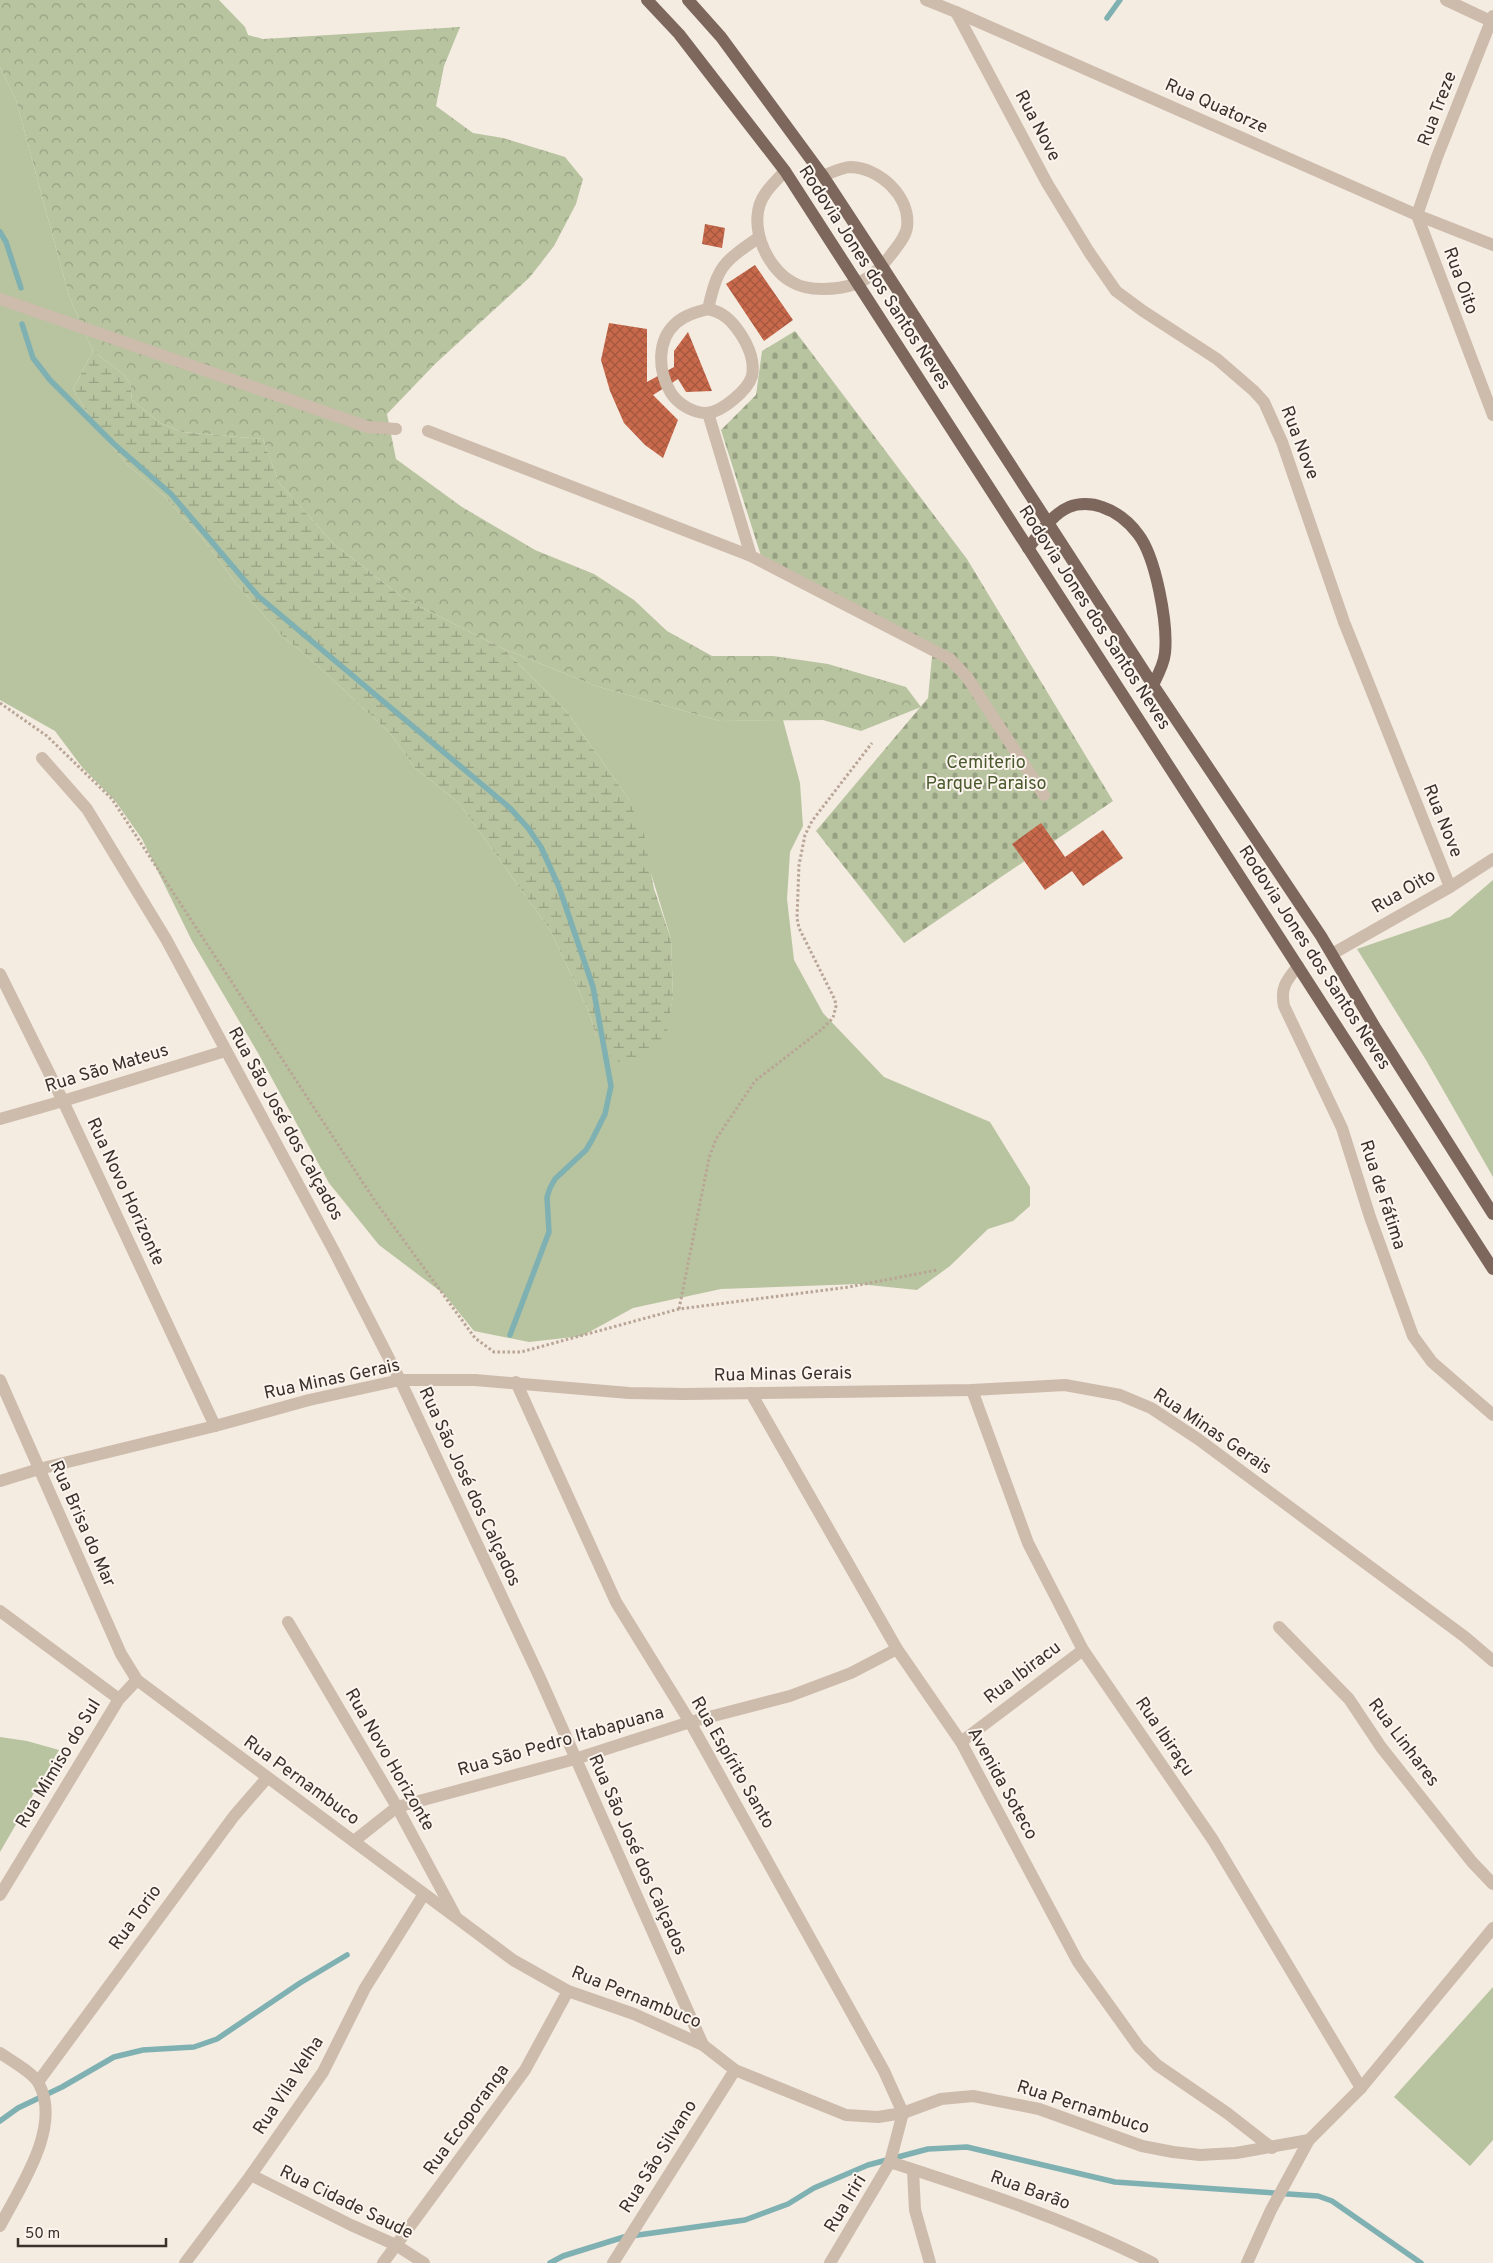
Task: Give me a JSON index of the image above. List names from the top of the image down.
{
  "streets": {
    "main road": ["Rodovia Jones dos Santos Neves"],
    "street": [
      "Rua Quatorze",
      "Rua Treze",
      "Rua Nove",
      "Rua Oito",
      "Rua São Mateus",
      "Rua São José dos Calçados",
      "Rua Novo Horizonte",
      "Rua de Fátima",
      "Rua Minas Gerais",
      "Rua Brisa do Mar",
      "Rua Ibiracu",
      "Rua Ibiraçu",
      "Rua São Pedro Itabapuana",
      "Rua Linhares",
      "Rua Espírito Santo",
      "Rua Mimiso do Sul",
      "Rua Pernambuco",
      "Avenida Soteco",
      "Rua Torio",
      "Rua Vila Velha",
      "Rua Ecoporanga",
      "Rua São Silvano",
      "Rua Barão",
      "Rua Cidade Saude",
      "Rua Iriri"
    ]
  },
  "crossings": [
    ["Rua Quatorze", "Rua Treze"],
    ["Rua Quatorze", "Rua Nove"],
    ["Rua Quatorze", "Rua Oito"],
    ["Rua Treze", "Rua Oito"],
    ["Rua Nove", "Rua Oito"],
    ["Rodovia Jones dos Santos Neves", "Rua Oito"],
    ["Rodovia Jones dos Santos Neves", "Rua de Fátima"],
    ["Rua São Mateus", "Rua São José dos Calçados"],
    ["Rua São Mateus", "Rua Novo Horizonte"],
    ["Rua São José dos Calçados", "Rua Minas Gerais"],
    ["Rua São José dos Calçados", "Rua São Pedro Itabapuana"],
    ["Rua São José dos Calçados", "Rua Pernambuco"],
    ["Rua Novo Horizonte", "Rua Minas Gerais"],
    ["Rua Novo Horizonte", "Rua São Pedro Itabapuana"],
    ["Rua Novo Horizonte", "Rua Pernambuco"],
    ["Rua Minas Gerais", "Rua Brisa do Mar"],
    ["Rua Minas Gerais", "Rua Ibiraçu"],
    ["Rua Minas Gerais", "Rua Espírito Santo"],
    ["Rua Minas Gerais", "Avenida Soteco"],
    ["Rua Brisa do Mar", "Rua Mimiso do Sul"],
    ["Rua Brisa do Mar", "Rua Pernambuco"],
    ["Rua Ibiracu", "Rua Ibiraçu"],
    ["Rua Ibiracu", "Avenida Soteco"],
    ["Rua São Pedro Itabapuana", "Rua Espírito Santo"],
    ["Rua São Pedro Itabapuana", "Rua Pernambuco"],
    ["Rua São Pedro Itabapuana", "Avenida Soteco"],
    ["Rua Espírito Santo", "Rua Pernambuco"],
    ["Rua Mimiso do Sul", "Rua Pernambuco"],
    ["Rua Pernambuco", "Avenida Soteco"],
    ["Rua Pernambuco", "Rua Torio"],
    ["Rua Pernambuco", "Rua Vila Velha"],
    ["Rua Pernambuco", "Rua Ecoporanga"],
    ["Rua Pernambuco", "Rua São Silvano"],
    ["Rua Vila Velha", "Rua Cidade Saude"],
    ["Rua Ecoporanga", "Rua Cidade Saude"],
    ["Rua Barão", "Rua Iriri"]
  ],
  "parks": ["Cemiterio Parque Paraiso"],
  "scale_bar": "50 m"
}
